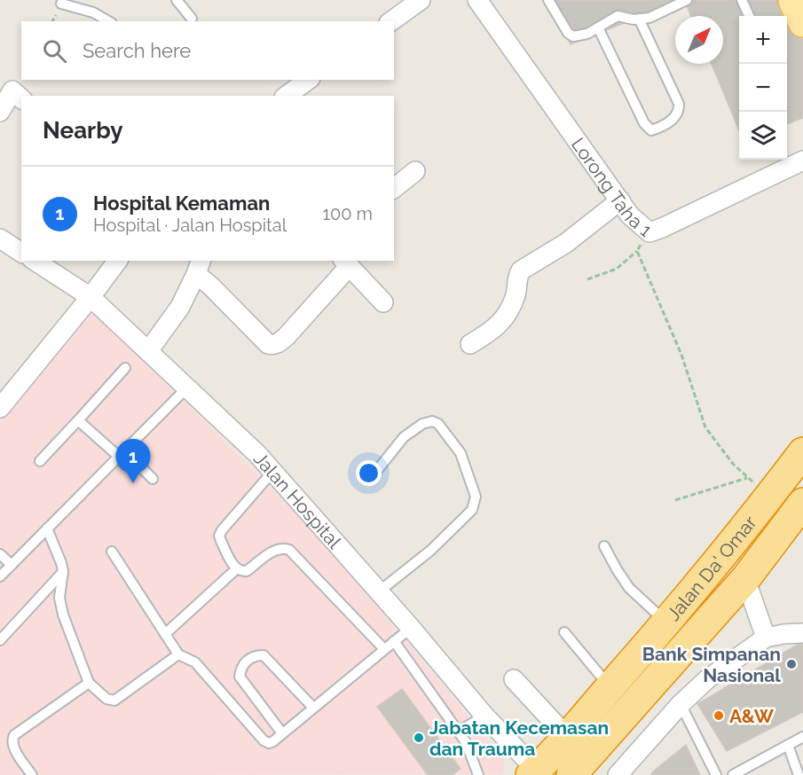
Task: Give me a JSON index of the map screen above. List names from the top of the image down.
{
  "streets": {
    "highway": ["Jalan Da' Omar"],
    "street": ["Lorong Taha 1", "Jalan Hospital"]
  },
  "crossings": [
    ["Jalan Hospital", "Jalan Da' Omar"]
  ],
  "places": ["Bank Simpanan Nasional", "A&W", "Jabatan Kecemasan dan Trauma"],
  "north": "top right",
  "page": {
    "map_buttons": ["+", "−"],
    "search": "Search here",
    "heading": "Nearby",
    "list": [
      {
        "mark": "1",
        "name": "Hospital Kemaman",
        "note": "Hospital · Jalan Hospital",
        "value": "100 m"
      }
    ],
    "pins": "1"
  }
}
